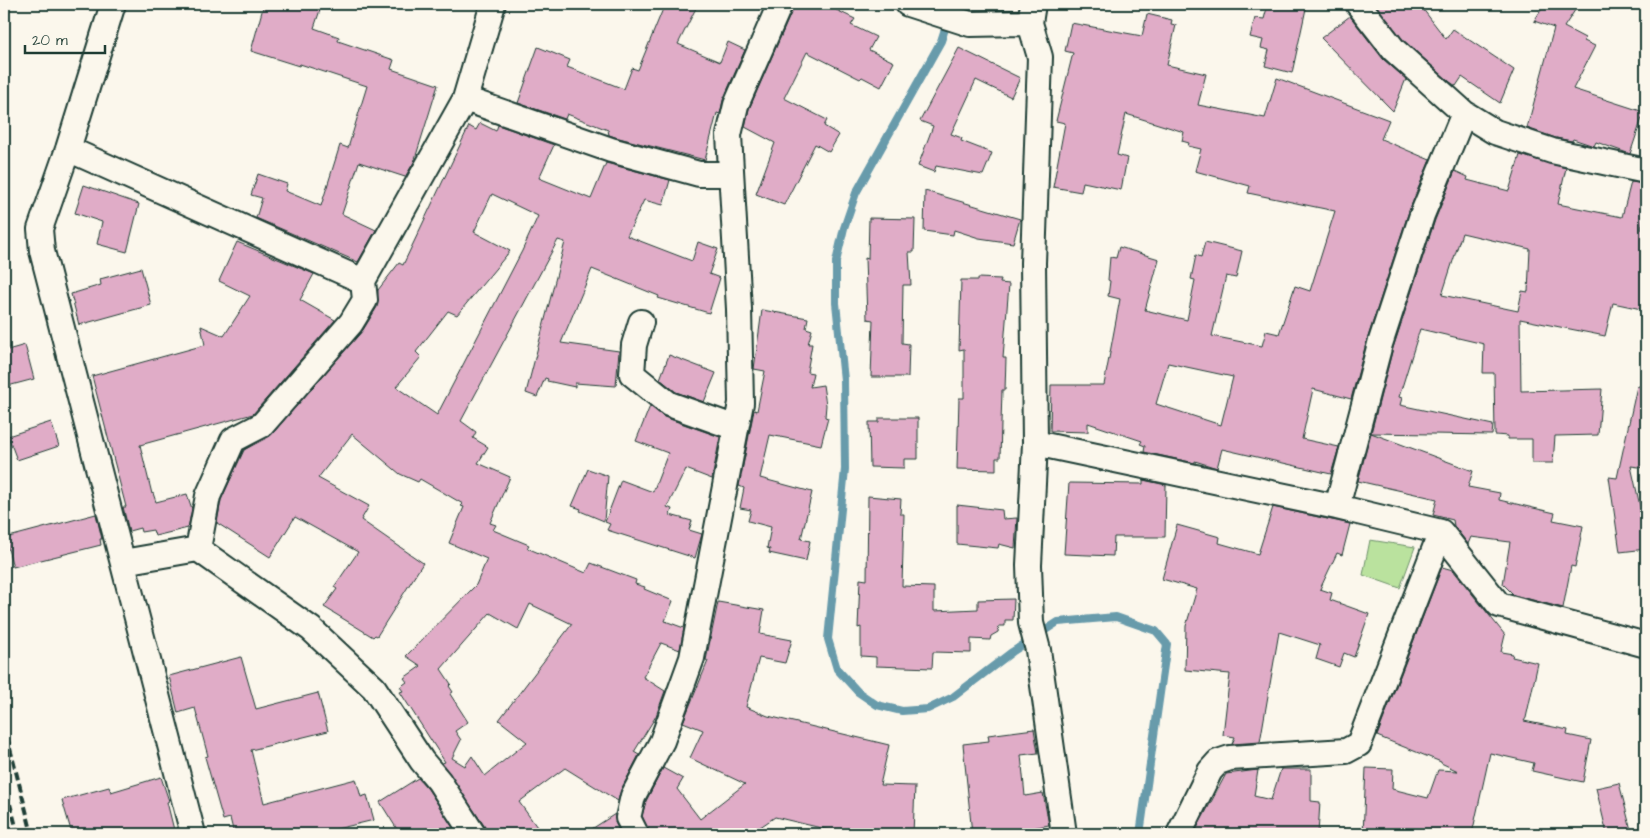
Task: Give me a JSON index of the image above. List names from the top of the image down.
{
  "scale_bar": "20 m"
}
